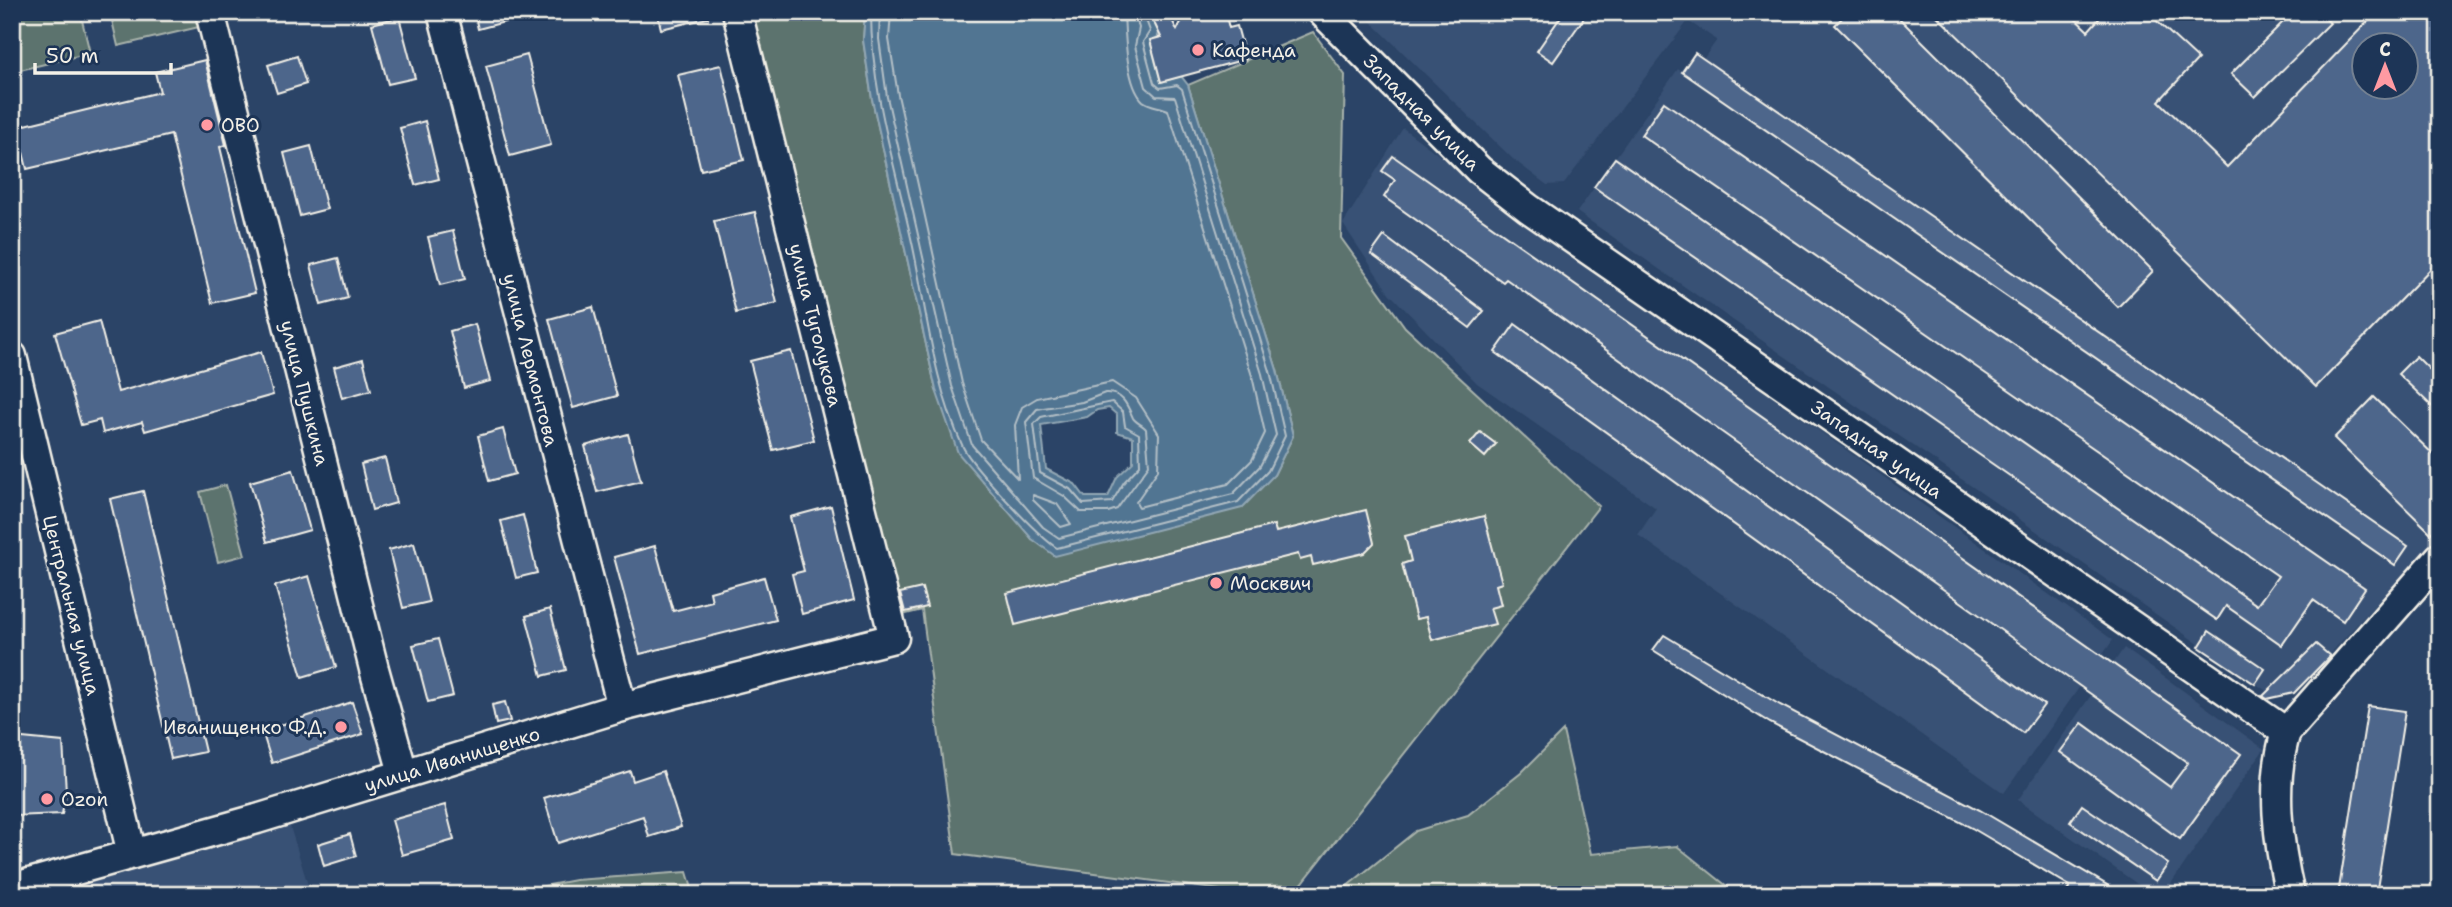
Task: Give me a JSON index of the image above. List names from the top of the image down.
{
  "streets": {
    "street": [
      "Западная улица",
      "улица Туголукова",
      "улица Лермонтова",
      "улица Пушкина",
      "Центральная улица",
      "улица Иванищенко"
    ]
  },
  "crossings": [
    ["улица Туголукова", "улица Иванищенко"],
    ["улица Лермонтова", "улица Иванищенко"],
    ["улица Пушкина", "улица Иванищенко"],
    ["Центральная улица", "улица Иванищенко"]
  ],
  "places": [
    "Кафенда",
    "ОВО",
    "Москвич",
    "Иванищенко Ф.Д.",
    "Ozon"
  ],
  "scale_bar": "50 m",
  "north": "top"
}
